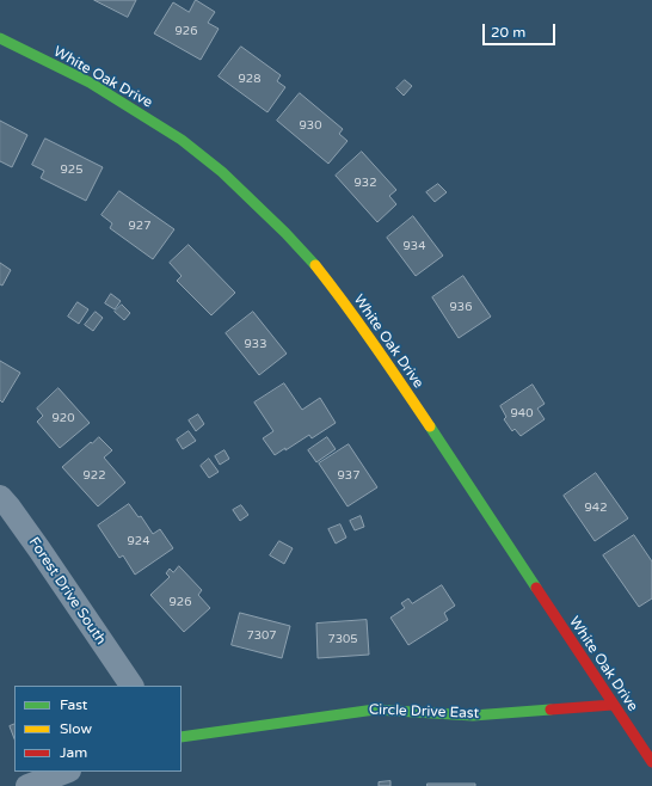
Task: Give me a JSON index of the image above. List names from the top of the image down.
{
  "streets": {
    "street": ["White Oak Drive", "Forest Drive South", "Circle Drive East"]
  },
  "crossings": [
    ["White Oak Drive", "Circle Drive East"]
  ],
  "house_numbers": [
    "926",
    "928",
    "930",
    "925",
    "932",
    "927",
    "934",
    "936",
    "933",
    "940",
    "920",
    "922",
    "937",
    "942",
    "924",
    "926",
    "7307",
    "7305"
  ],
  "legend": ["Fast", "Slow", "Jam"],
  "scale_bar": "20 m"
}
